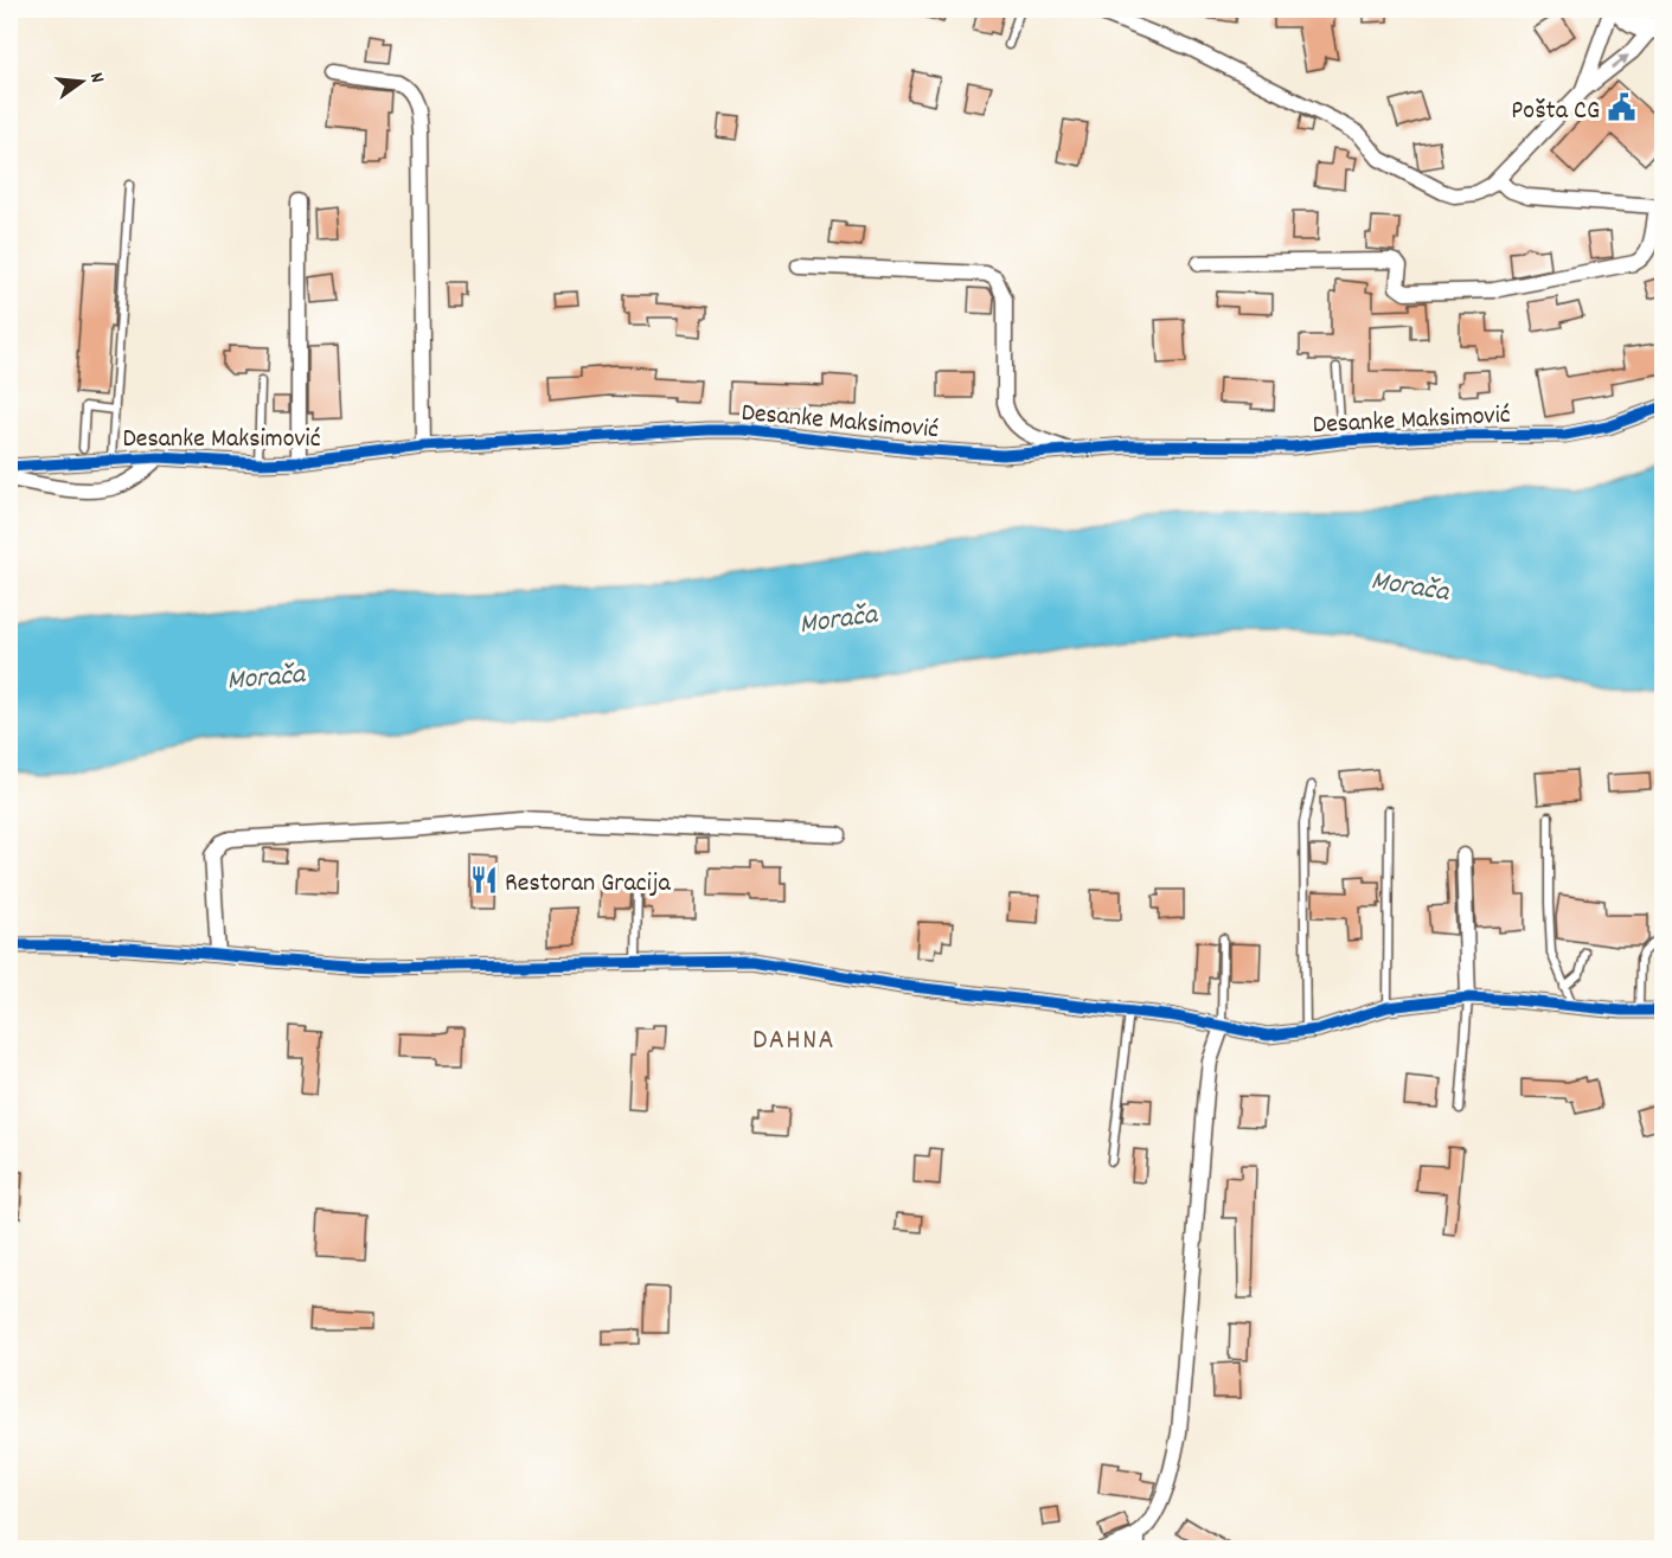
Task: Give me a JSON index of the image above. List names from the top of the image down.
{
  "streets": {
    "street": ["Desanke Maksimović"]
  },
  "districts": ["DAHNA"],
  "water": ["Morača"],
  "places": {
    "public building": ["Pošta CG"],
    "restaurant": ["Restoran Gracija"]
  },
  "north": "right"
}
